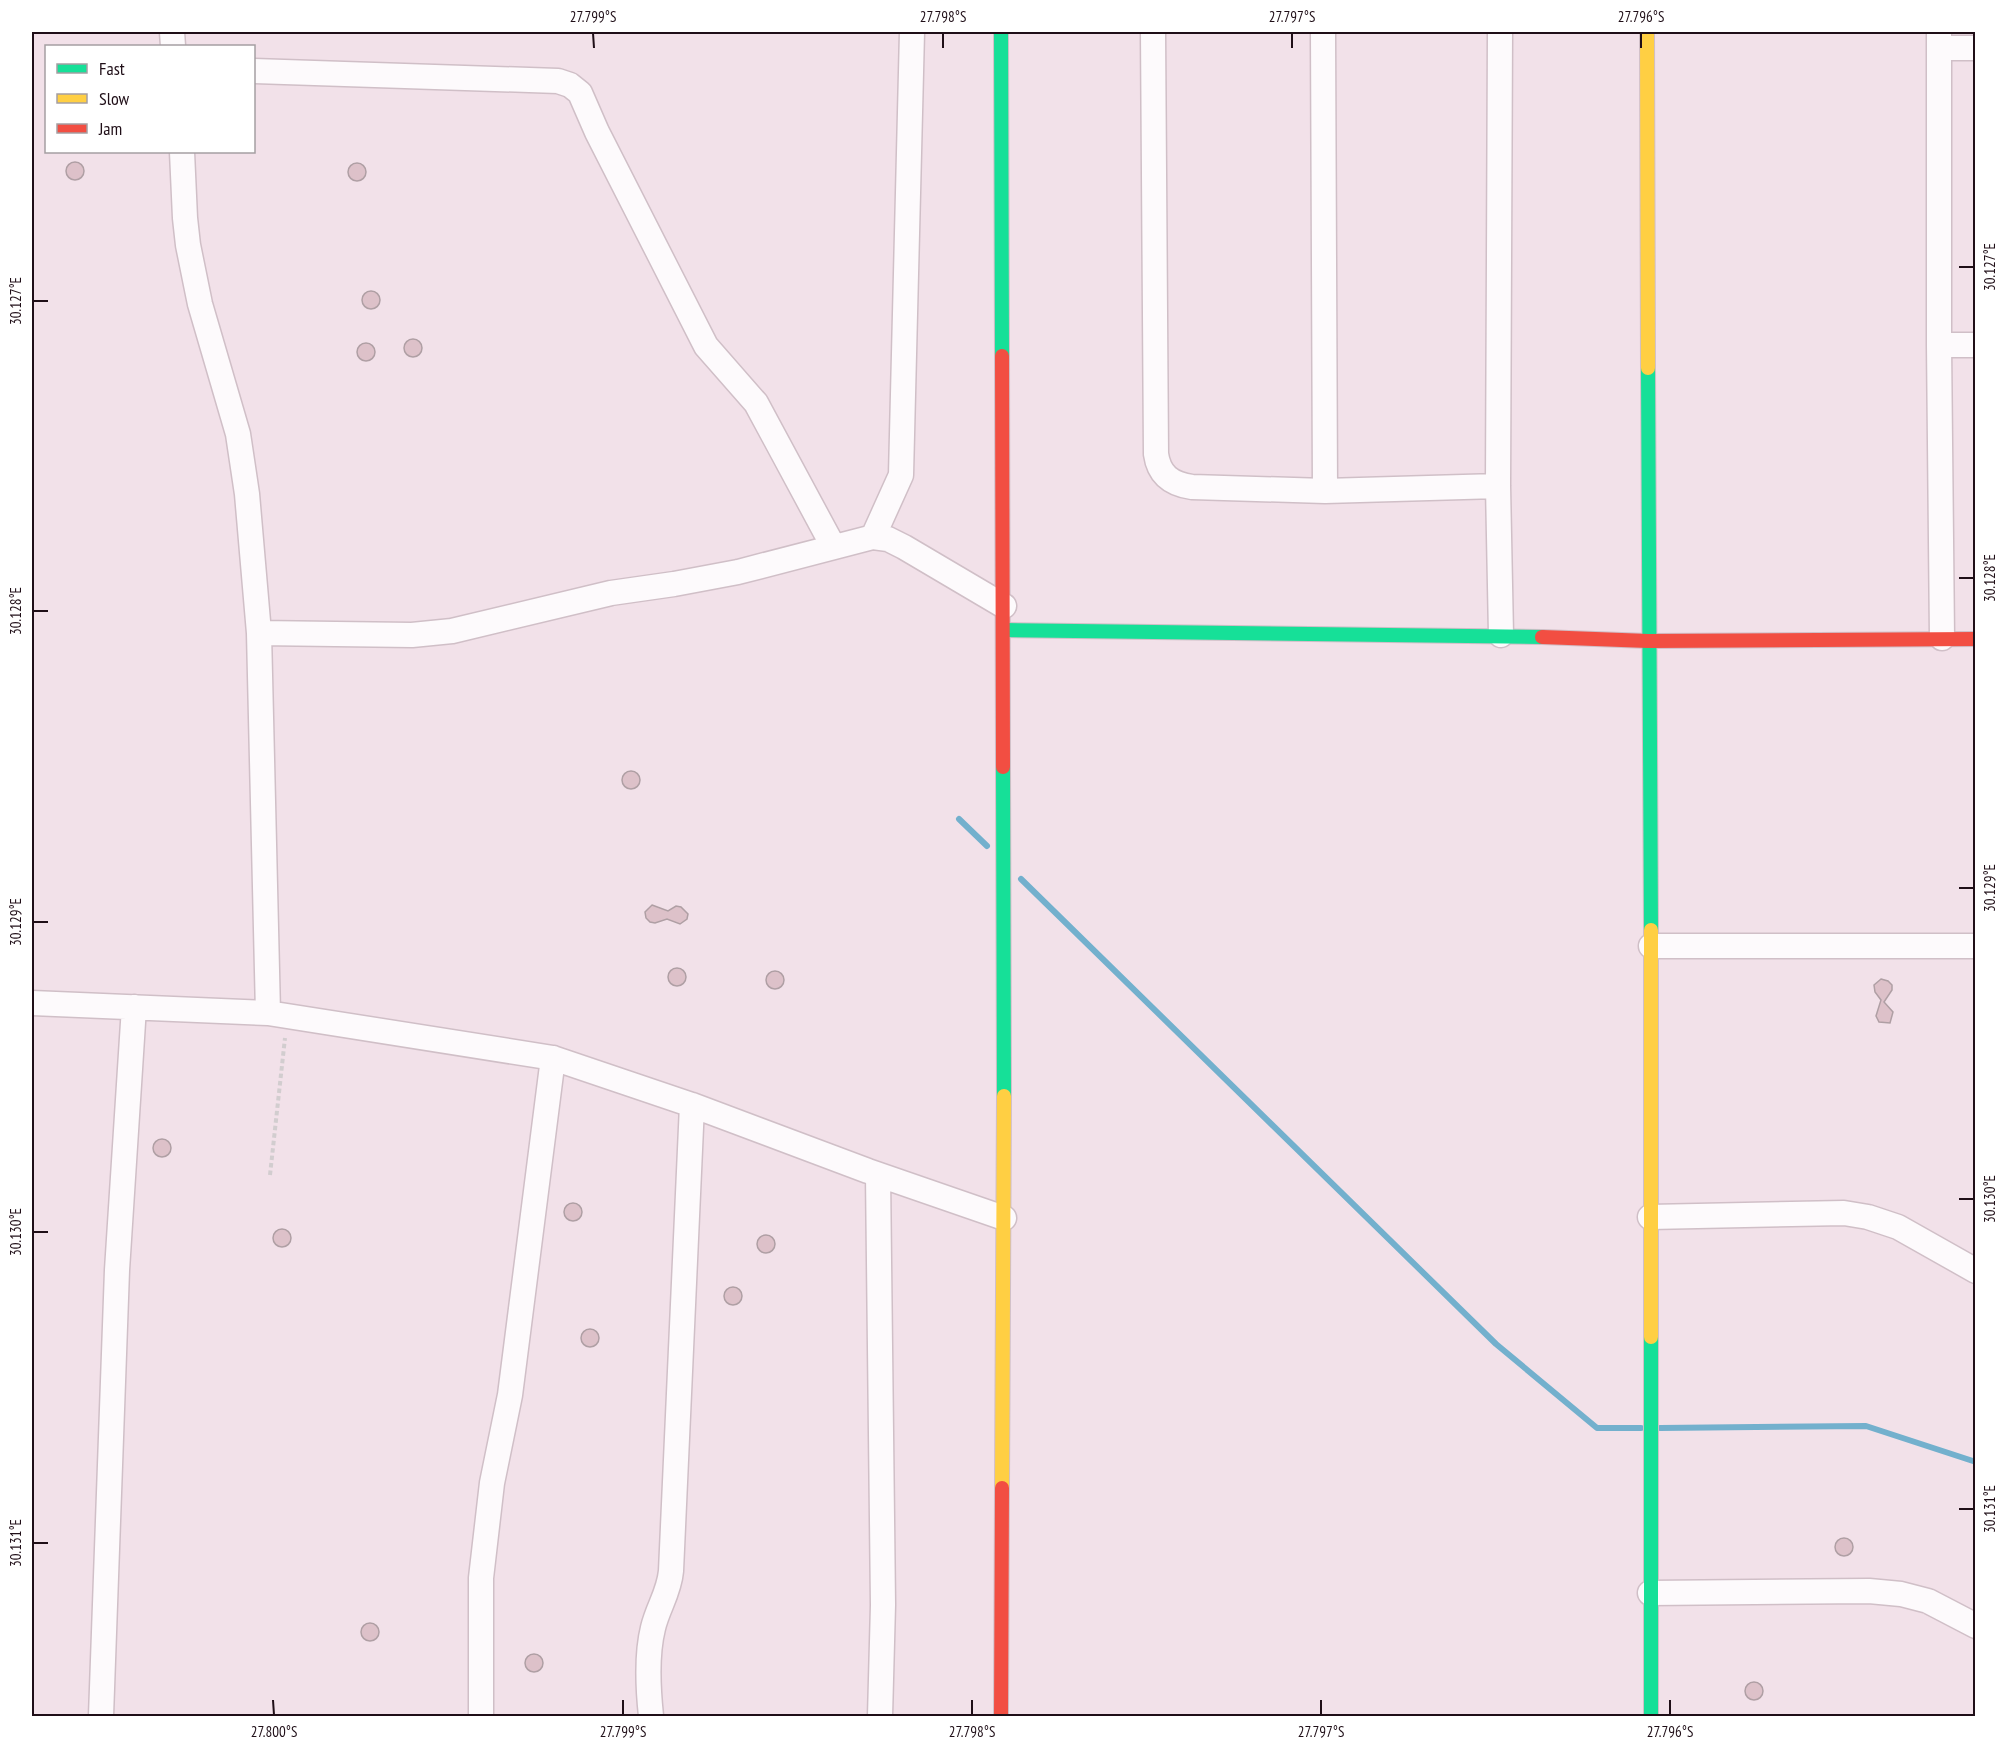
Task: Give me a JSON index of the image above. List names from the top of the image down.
{
  "legend": ["Fast", "Slow", "Jam"],
  "coordinates": [
    "27.799°S",
    "27.798°S",
    "27.797°S",
    "27.796°S",
    "30.127°E",
    "30.128°E",
    "30.129°E",
    "30.130°E",
    "30.131°E",
    "27.800°S"
  ]
}
